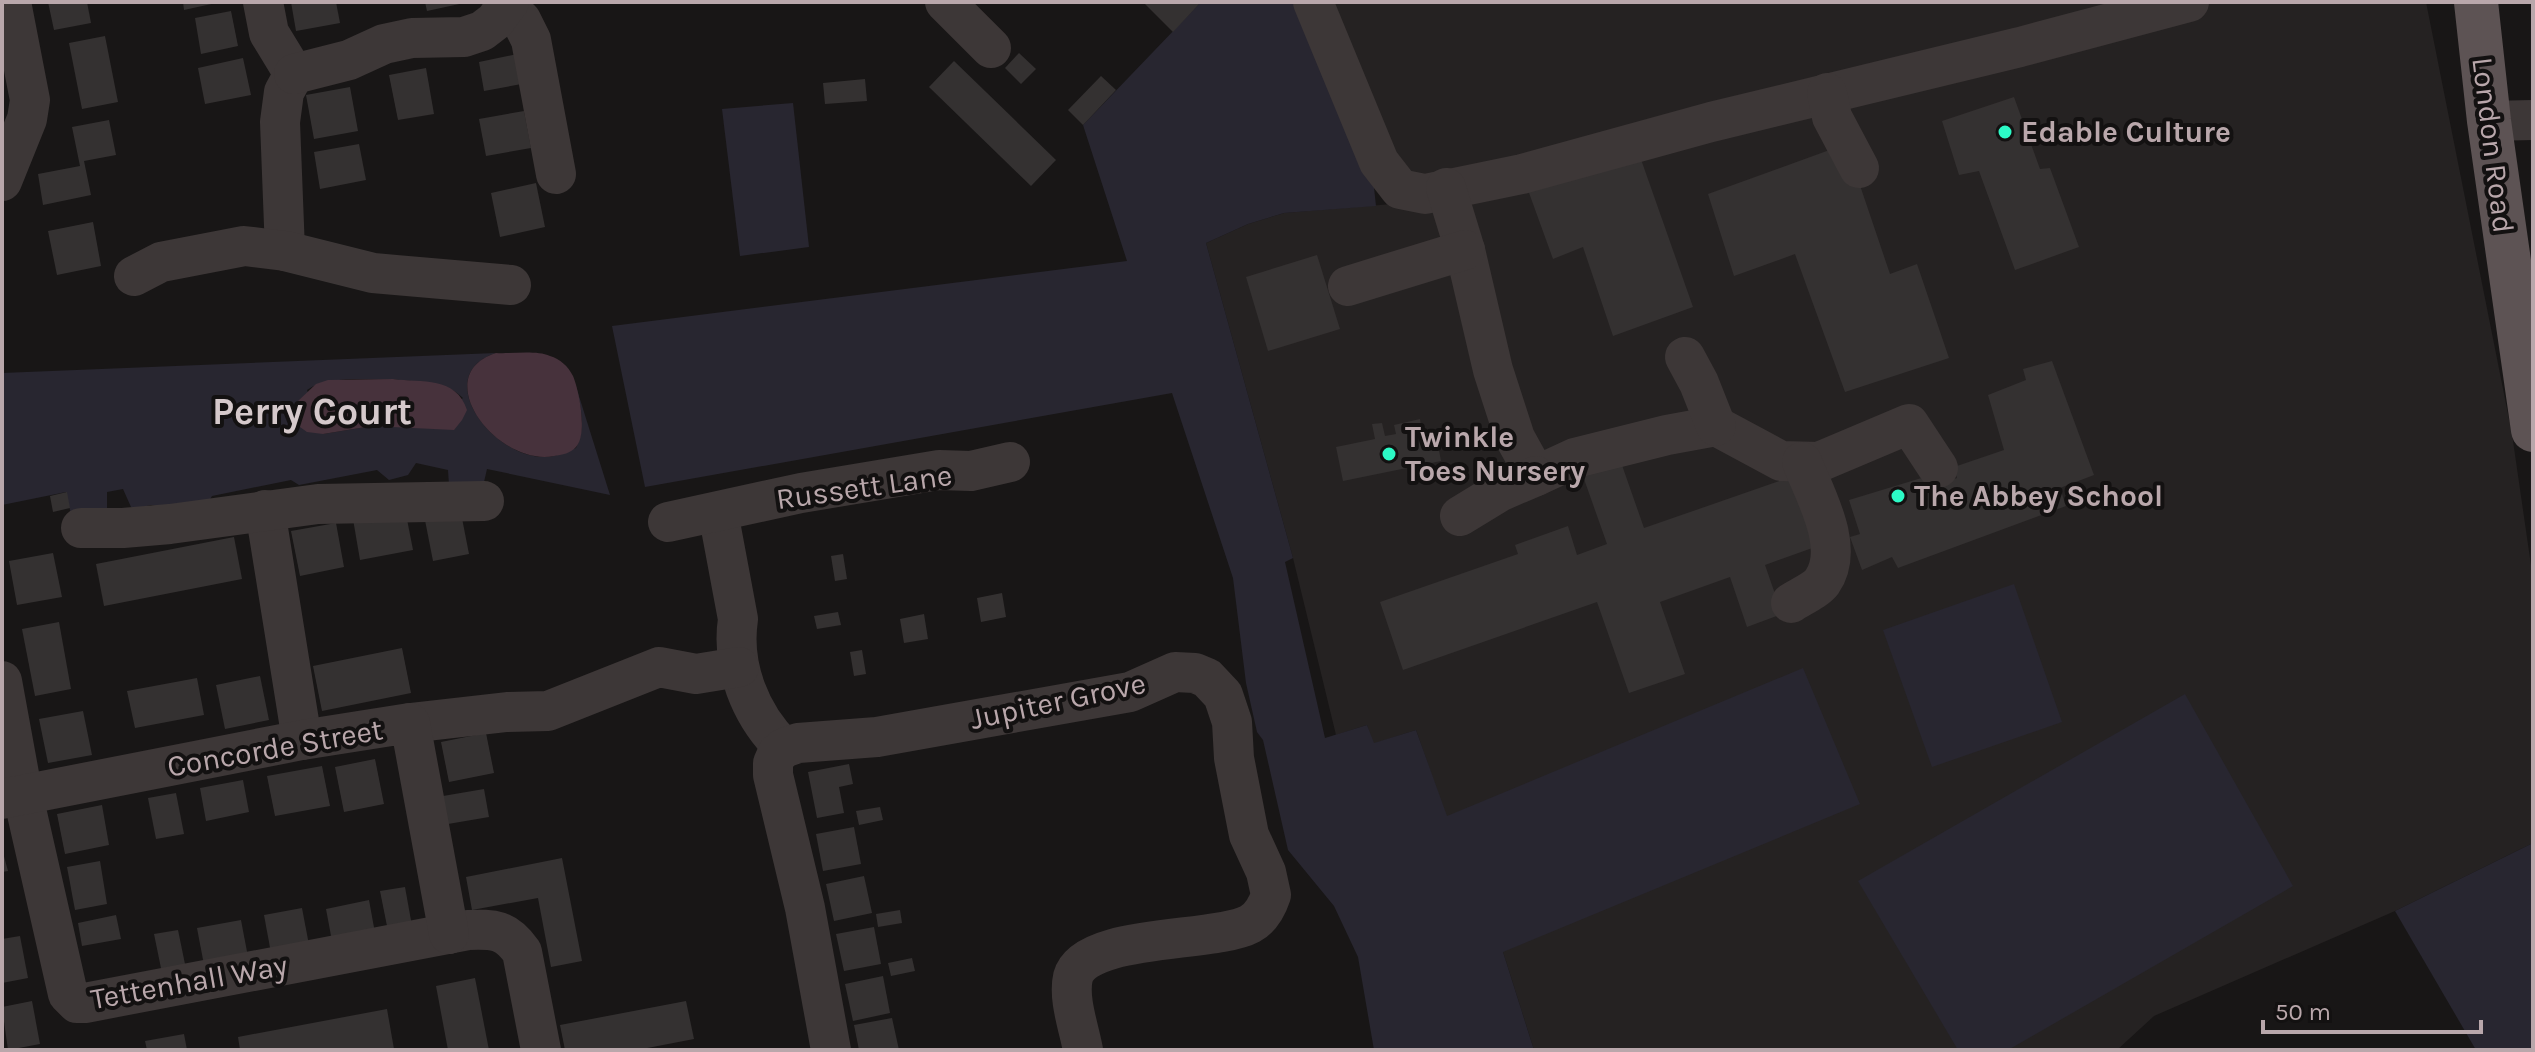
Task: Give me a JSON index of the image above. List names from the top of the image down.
{
  "streets": {
    "main road": ["London Road"],
    "street": [
      "Russett Lane",
      "Jupiter Grove",
      "Concorde Street",
      "Tettenhall Way"
    ]
  },
  "crossings": [
    ["Concorde Street", "Tettenhall Way"]
  ],
  "districts": ["Perry Court"],
  "places": ["Edable Culture", "Twinkle Toes Nursery", "The Abbey School"],
  "scale_bar": "50 m"
}
